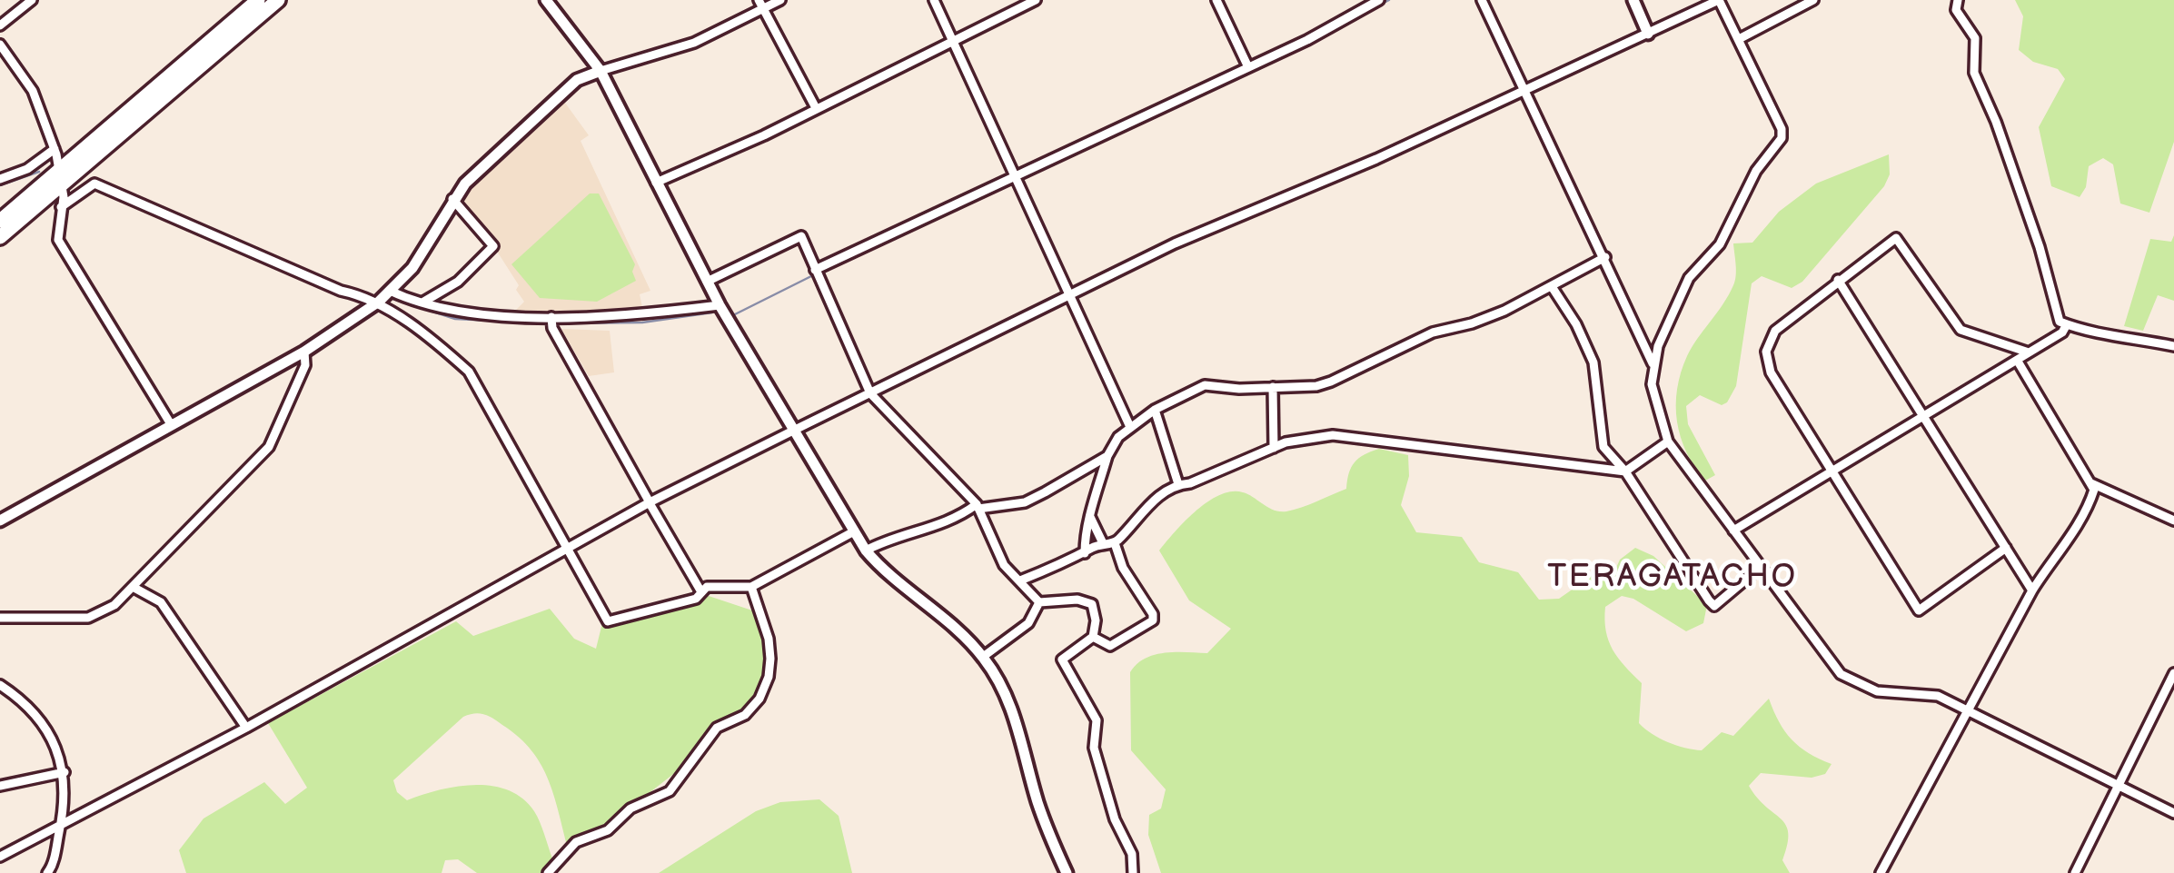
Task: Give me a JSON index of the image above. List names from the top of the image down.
{
  "districts": ["TERAGATACHO"]
}
